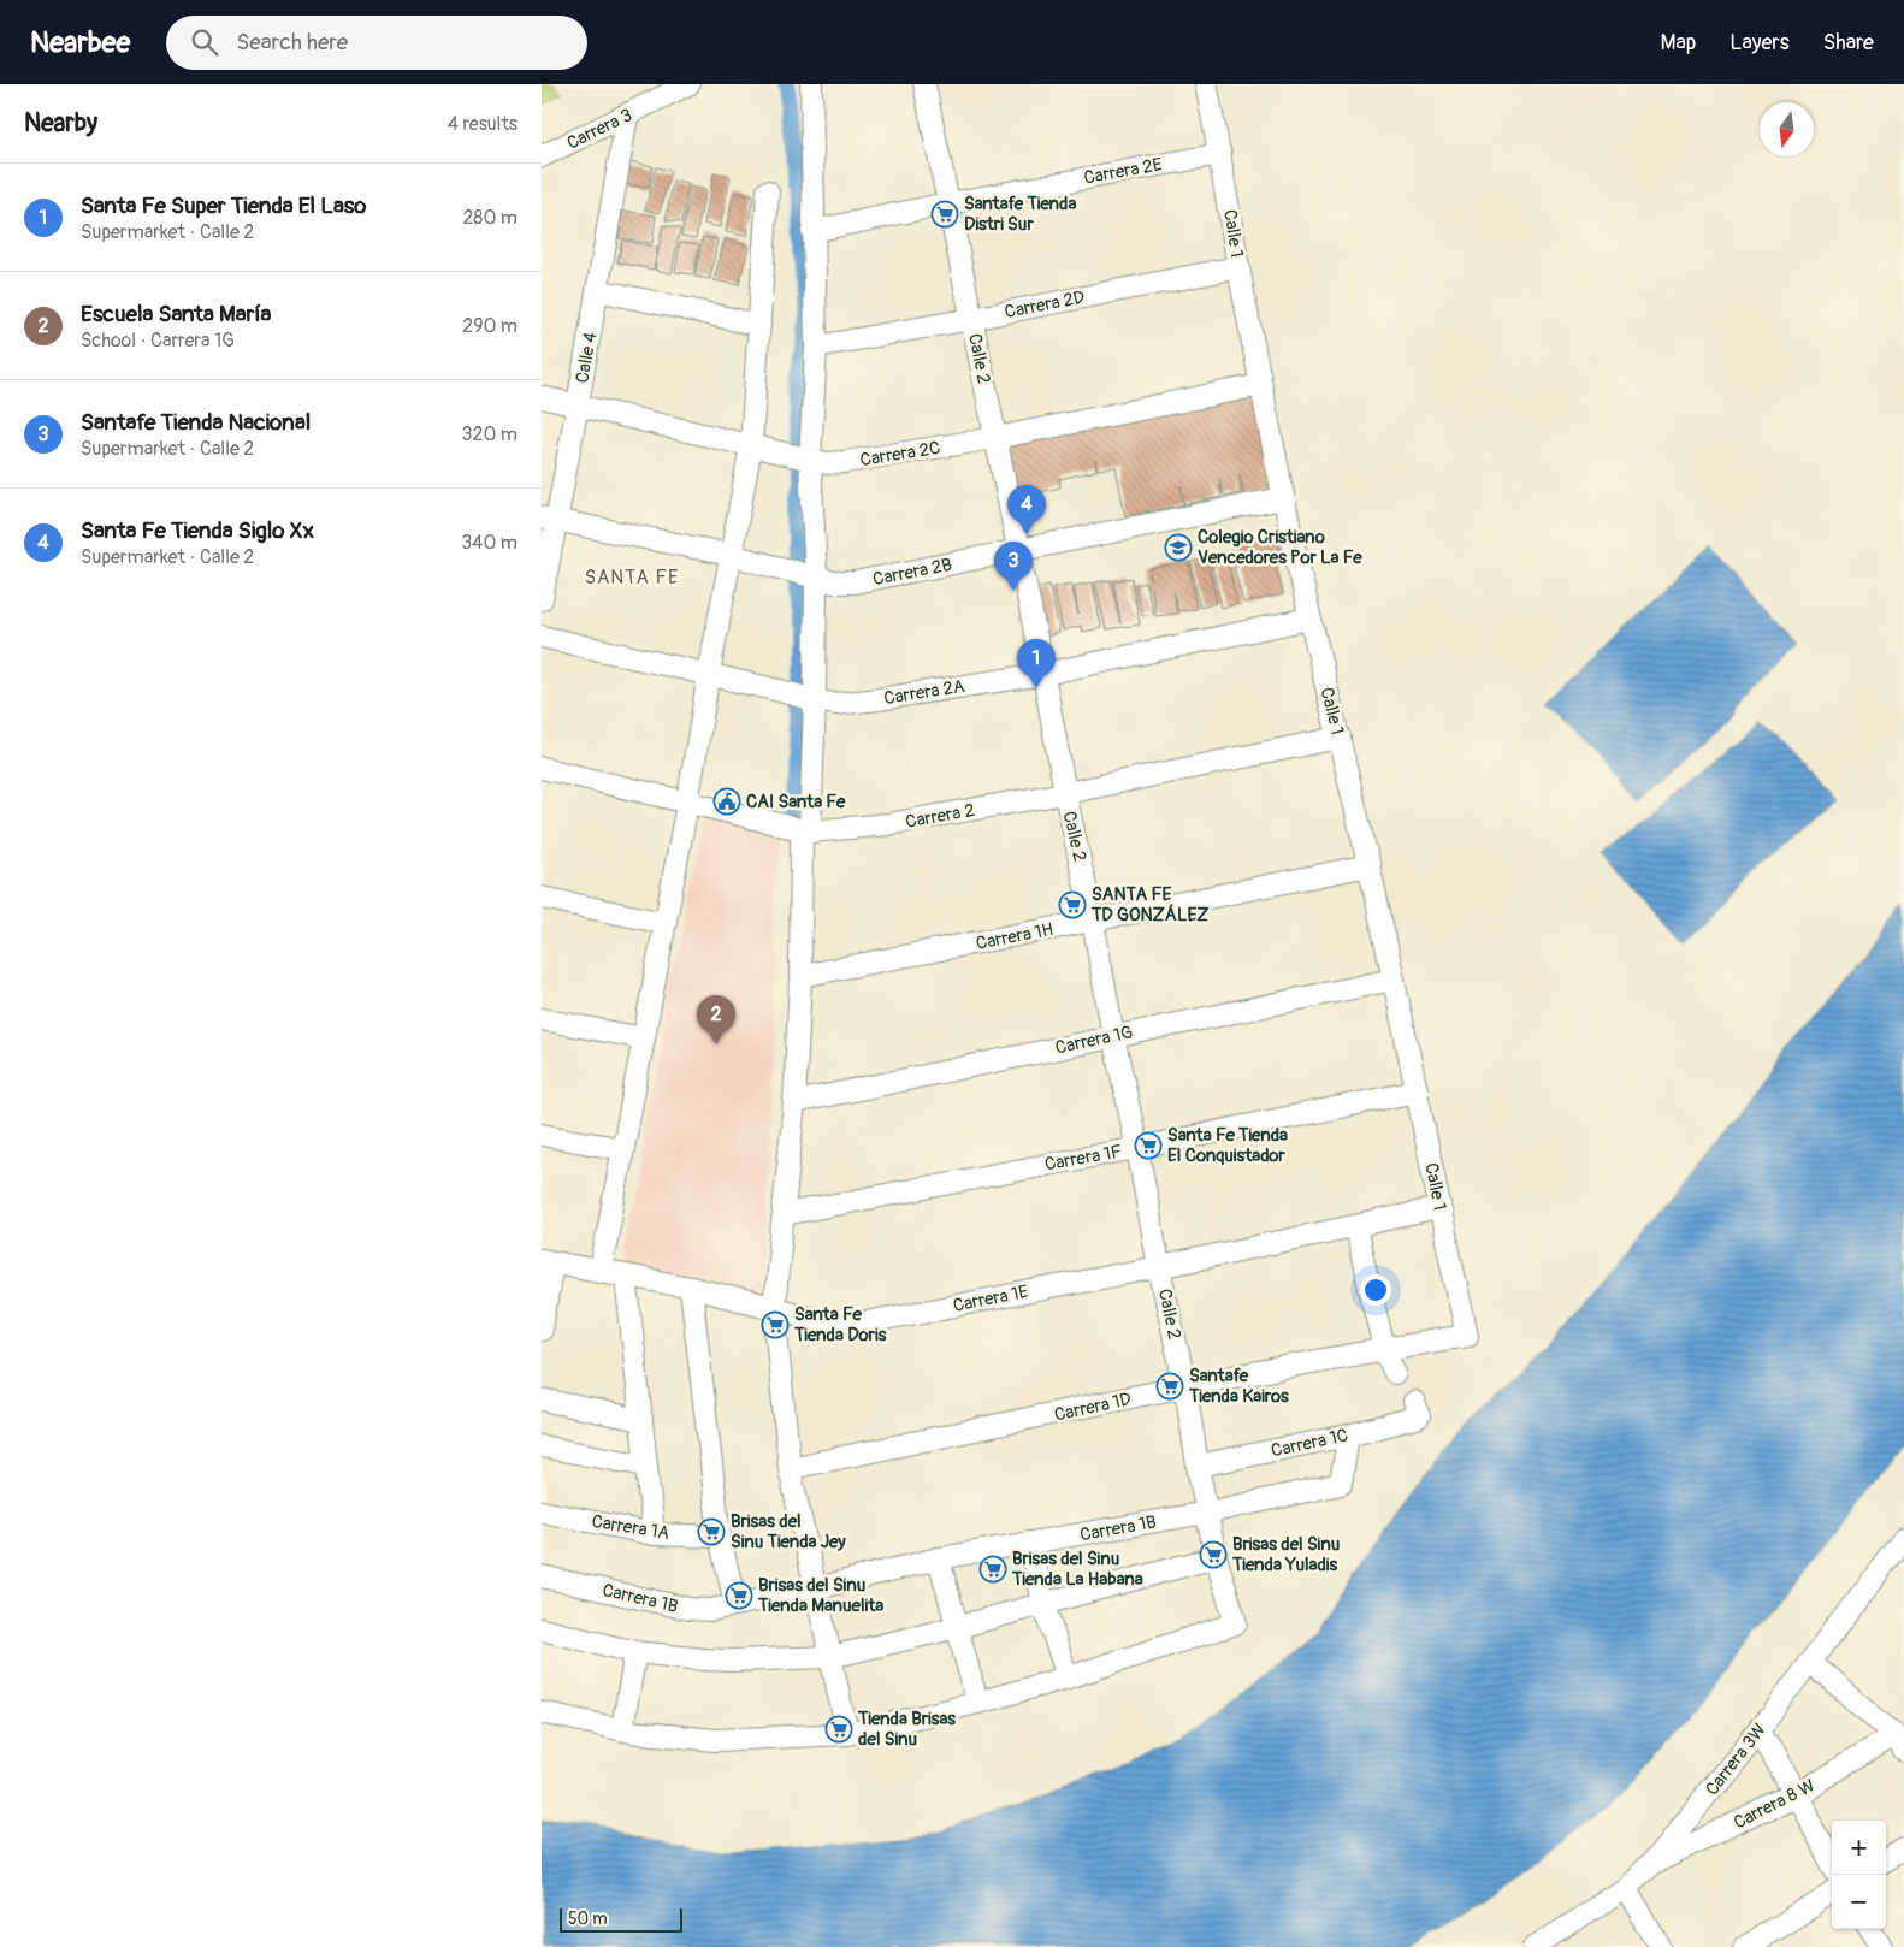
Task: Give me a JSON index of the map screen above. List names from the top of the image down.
{
  "streets": {
    "street": [
      "Carrera 3",
      "Carrera 2E",
      "Calle 1",
      "Carrera 2D",
      "Calle 4",
      "Calle 2",
      "Carrera 2C",
      "Carrera 2B",
      "Carrera 2A",
      "Carrera 2",
      "Carrera 1H",
      "Carrera 1G",
      "Carrera 1F",
      "Carrera 1E",
      "Carrera 1D",
      "Carrera 1C",
      "Carrera 1A",
      "Carrera 1B",
      "Carrera 3W",
      "Carrera 8 W"
    ]
  },
  "crossings": [
    ["Carrera 3", "Calle 4"],
    ["Carrera 2E", "Calle 1"],
    ["Carrera 2E", "Calle 2"],
    ["Calle 1", "Carrera 2D"],
    ["Calle 1", "Carrera 2C"],
    ["Calle 1", "Carrera 2B"],
    ["Calle 1", "Carrera 2A"],
    ["Calle 1", "Carrera 2"],
    ["Calle 1", "Carrera 1H"],
    ["Calle 1", "Carrera 1G"],
    ["Calle 1", "Carrera 1F"],
    ["Calle 1", "Carrera 1E"],
    ["Calle 1", "Carrera 1D"],
    ["Carrera 2D", "Calle 2"],
    ["Calle 4", "Carrera 2C"],
    ["Calle 4", "Carrera 2B"],
    ["Calle 2", "Carrera 2C"],
    ["Calle 2", "Carrera 2B"],
    ["Calle 2", "Carrera 2A"],
    ["Calle 2", "Carrera 2"],
    ["Calle 2", "Carrera 1H"],
    ["Calle 2", "Carrera 1G"],
    ["Calle 2", "Carrera 1F"],
    ["Calle 2", "Carrera 1E"],
    ["Calle 2", "Carrera 1D"],
    ["Calle 2", "Carrera 1C"],
    ["Calle 2", "Carrera 1B"],
    ["Carrera 1C", "Carrera 1B"],
    ["Carrera 3W", "Carrera 8 W"]
  ],
  "districts": ["SANTA FE"],
  "places": {
    "supermarket": [
      "Santafe Tienda Distri Sur",
      "SANTA FE TD GONZÁLEZ",
      "Santa Fe Tienda El Conquistador",
      "Santa Fe Tienda Doris",
      "Santafe Tienda Kairos",
      "Brisas del Sinu Tienda Jey",
      "Brisas del Sinu Tienda Yuladis",
      "Brisas del Sinu Tienda La Habana",
      "Brisas del Sinu Tienda Manuelita",
      "Tienda Brisas del Sinu"
    ],
    "school or university": ["Colegio Cristiano Vencedores Por La Fe"],
    "public building": ["CAI Santa Fe"]
  },
  "scale_bar": "50 m",
  "north": "bottom",
  "page": {
    "header": "Nearbee",
    "search": "Search here",
    "nav": ["Map", "Layers", "Share"],
    "heading": ["Nearby", "4 results"],
    "list": [
      {
        "mark": "1",
        "name": "Santa Fe Super Tienda El Laso",
        "note": "Supermarket · Calle 2",
        "value": "280 m"
      },
      {
        "mark": "2",
        "name": "Escuela Santa María",
        "note": "School · Carrera 1G",
        "value": "290 m"
      },
      {
        "mark": "3",
        "name": "Santafe Tienda Nacional",
        "note": "Supermarket · Calle 2",
        "value": "320 m"
      },
      {
        "mark": "4",
        "name": "Santa Fe Tienda Siglo Xx",
        "note": "Supermarket · Calle 2",
        "value": "340 m"
      }
    ],
    "pins": [
      "4",
      "3",
      "1",
      "2"
    ],
    "map_buttons": ["+", "−"],
    "scale": "50 m"
  }
}
